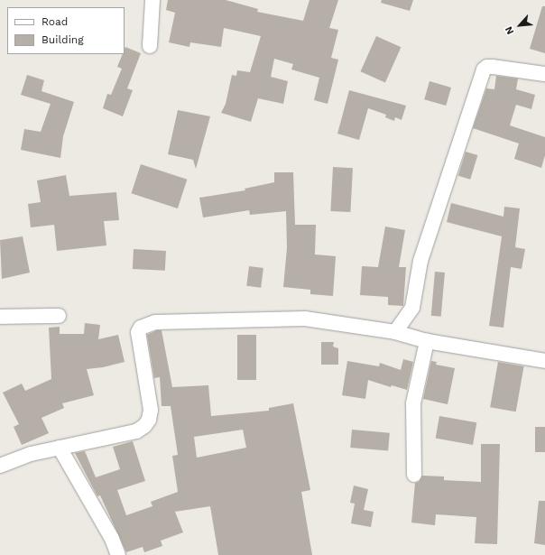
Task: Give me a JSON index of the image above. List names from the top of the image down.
{
  "legend": ["Road", "Building"],
  "north": "bottom left"
}
